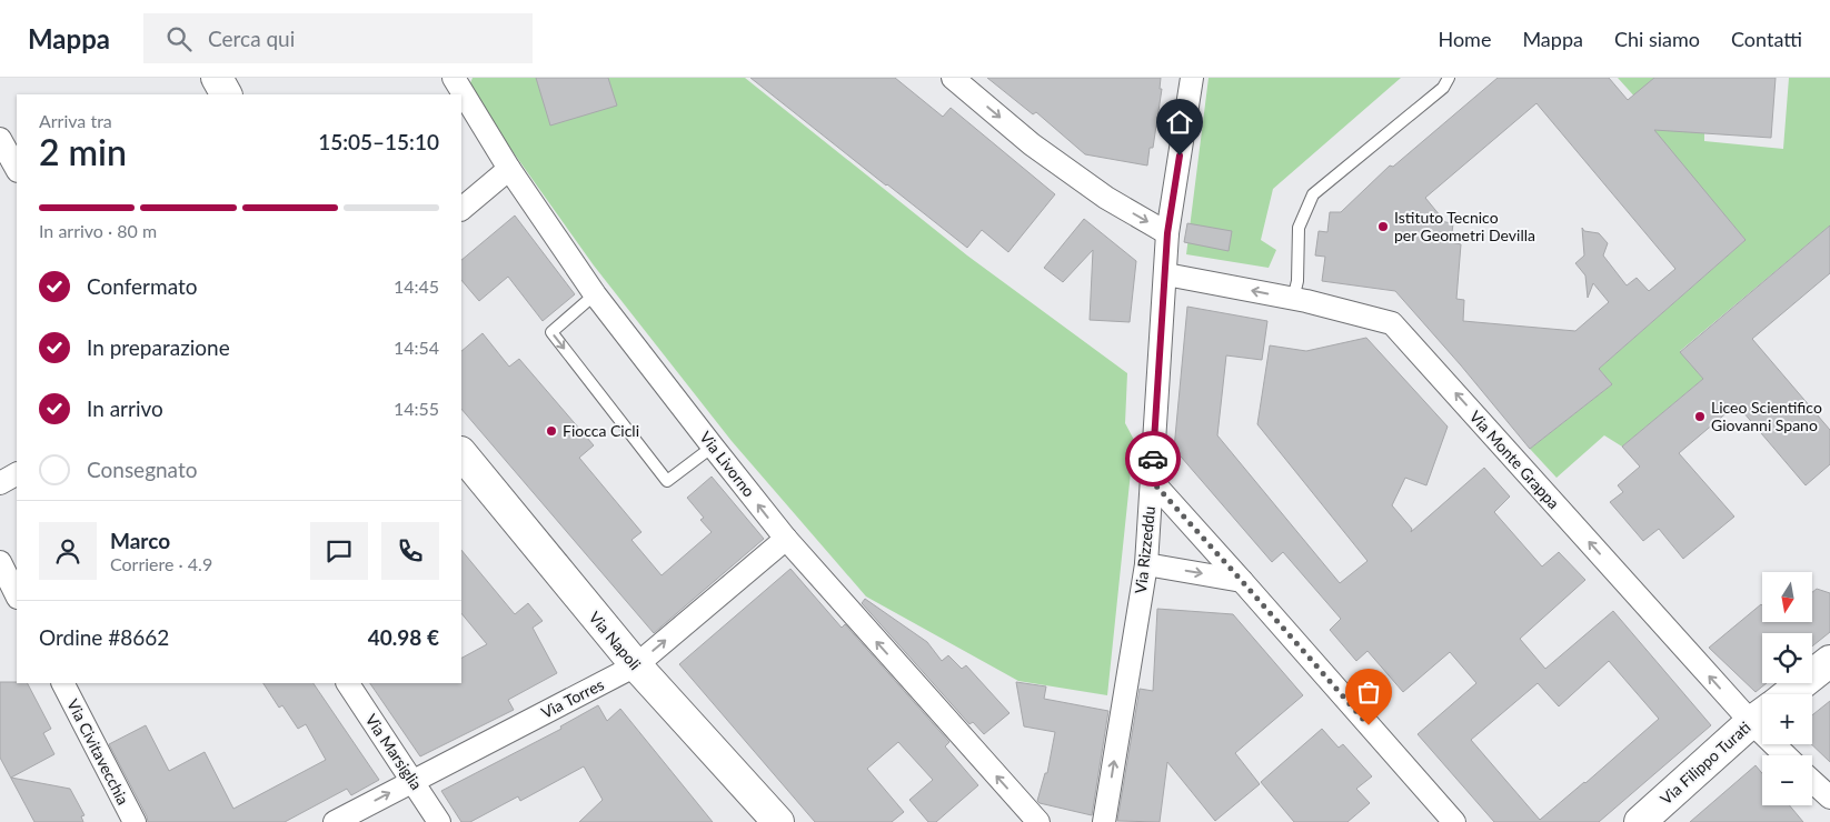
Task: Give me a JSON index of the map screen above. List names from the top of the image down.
{
  "streets": {
    "main road": ["Via Napoli", "Via Filippo Turati"],
    "street": [
      "Via Monte Grappa",
      "Via Livorno",
      "Via Rizzeddu",
      "Via Torres",
      "Via Civitavecchia",
      "Via Marsiglia"
    ]
  },
  "crossings": [
    ["Via Monte Grappa", "Via Rizzeddu"],
    ["Via Livorno", "Via Torres"],
    ["Via Napoli", "Via Torres"],
    ["Via Torres", "Via Marsiglia"]
  ],
  "one_way": ["Via Monte Grappa", "Via Livorno", "Via Torres"],
  "places": ["Istituto Tecnico per Geometri Devilla", "Liceo Scientifico Giovanni Spano", "Fiocca Cicli"],
  "north": "bottom",
  "page": {
    "header": "Mappa",
    "search": "Cerca qui",
    "nav": [
      "Home",
      "Mappa",
      "Chi siamo",
      "Contatti"
    ],
    "heading": ["2 min", "Arriva tra", "15:05–15:10"],
    "panel": [
      "Marco",
      "Corriere · 4.9",
      "Ordine #8662",
      "40.98 €"
    ],
    "bar": "In arrivo · 80 m",
    "list": [
      ["Confermato", "14:45"],
      ["In preparazione", "14:54"],
      ["In arrivo", "14:55"],
      "Consegnato"
    ],
    "map_buttons": ["+", "−"]
  }
}
